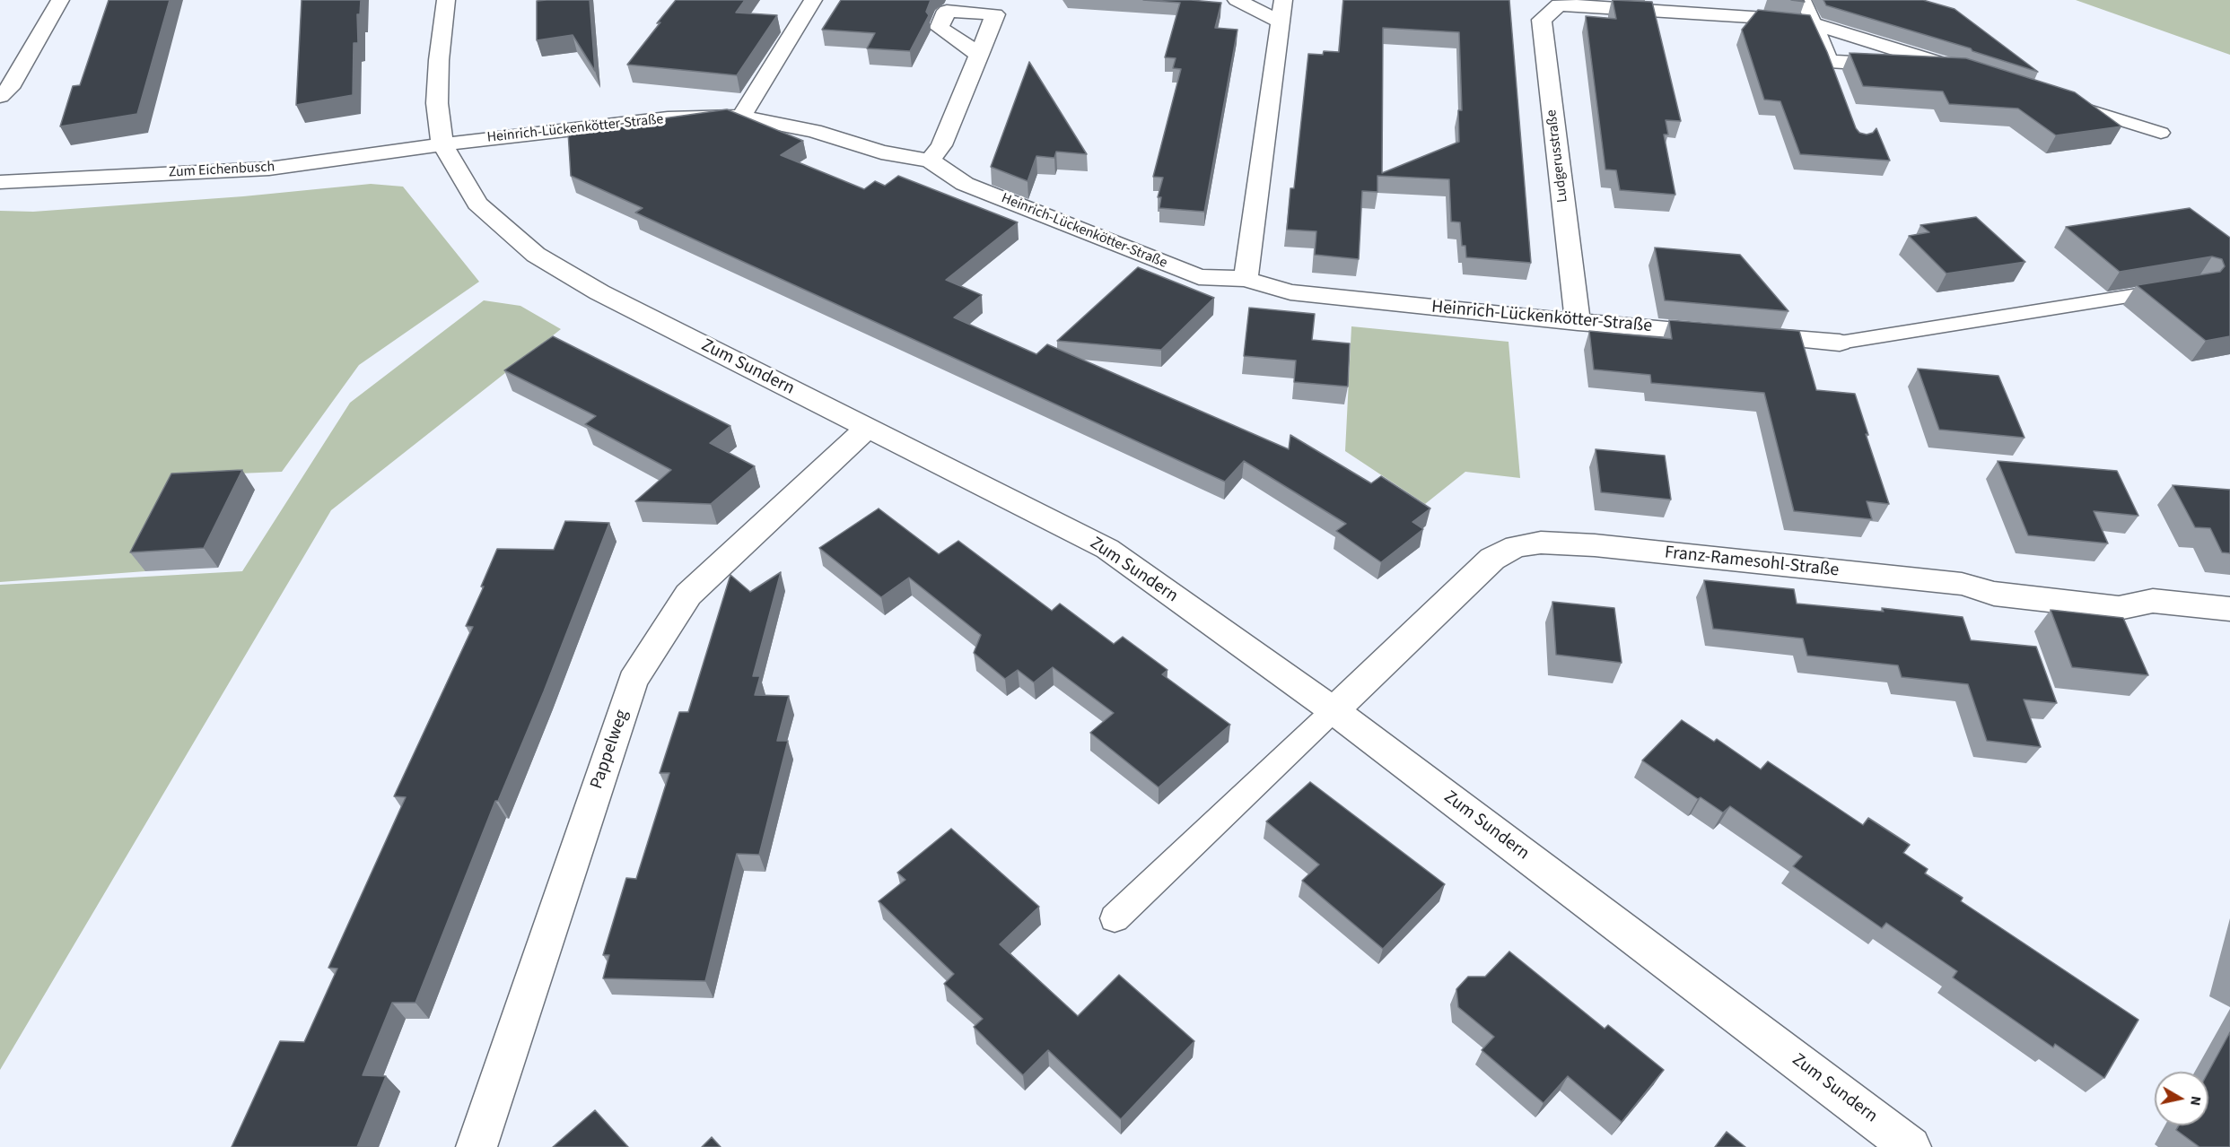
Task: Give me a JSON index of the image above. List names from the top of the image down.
{
  "streets": {
    "street": [
      "Heinrich-Lückenkötter-Straße",
      "Ludgerusstraße",
      "Zum Eichenbusch",
      "Zum Sundern",
      "Franz-Ramesohl-Straße",
      "Pappelweg"
    ]
  },
  "crossings": [
    ["Heinrich-Lückenkötter-Straße", "Ludgerusstraße"],
    ["Heinrich-Lückenkötter-Straße", "Zum Eichenbusch"],
    ["Heinrich-Lückenkötter-Straße", "Zum Sundern"],
    ["Zum Eichenbusch", "Zum Sundern"],
    ["Zum Sundern", "Franz-Ramesohl-Straße"],
    ["Zum Sundern", "Pappelweg"]
  ],
  "north": "right"
}
